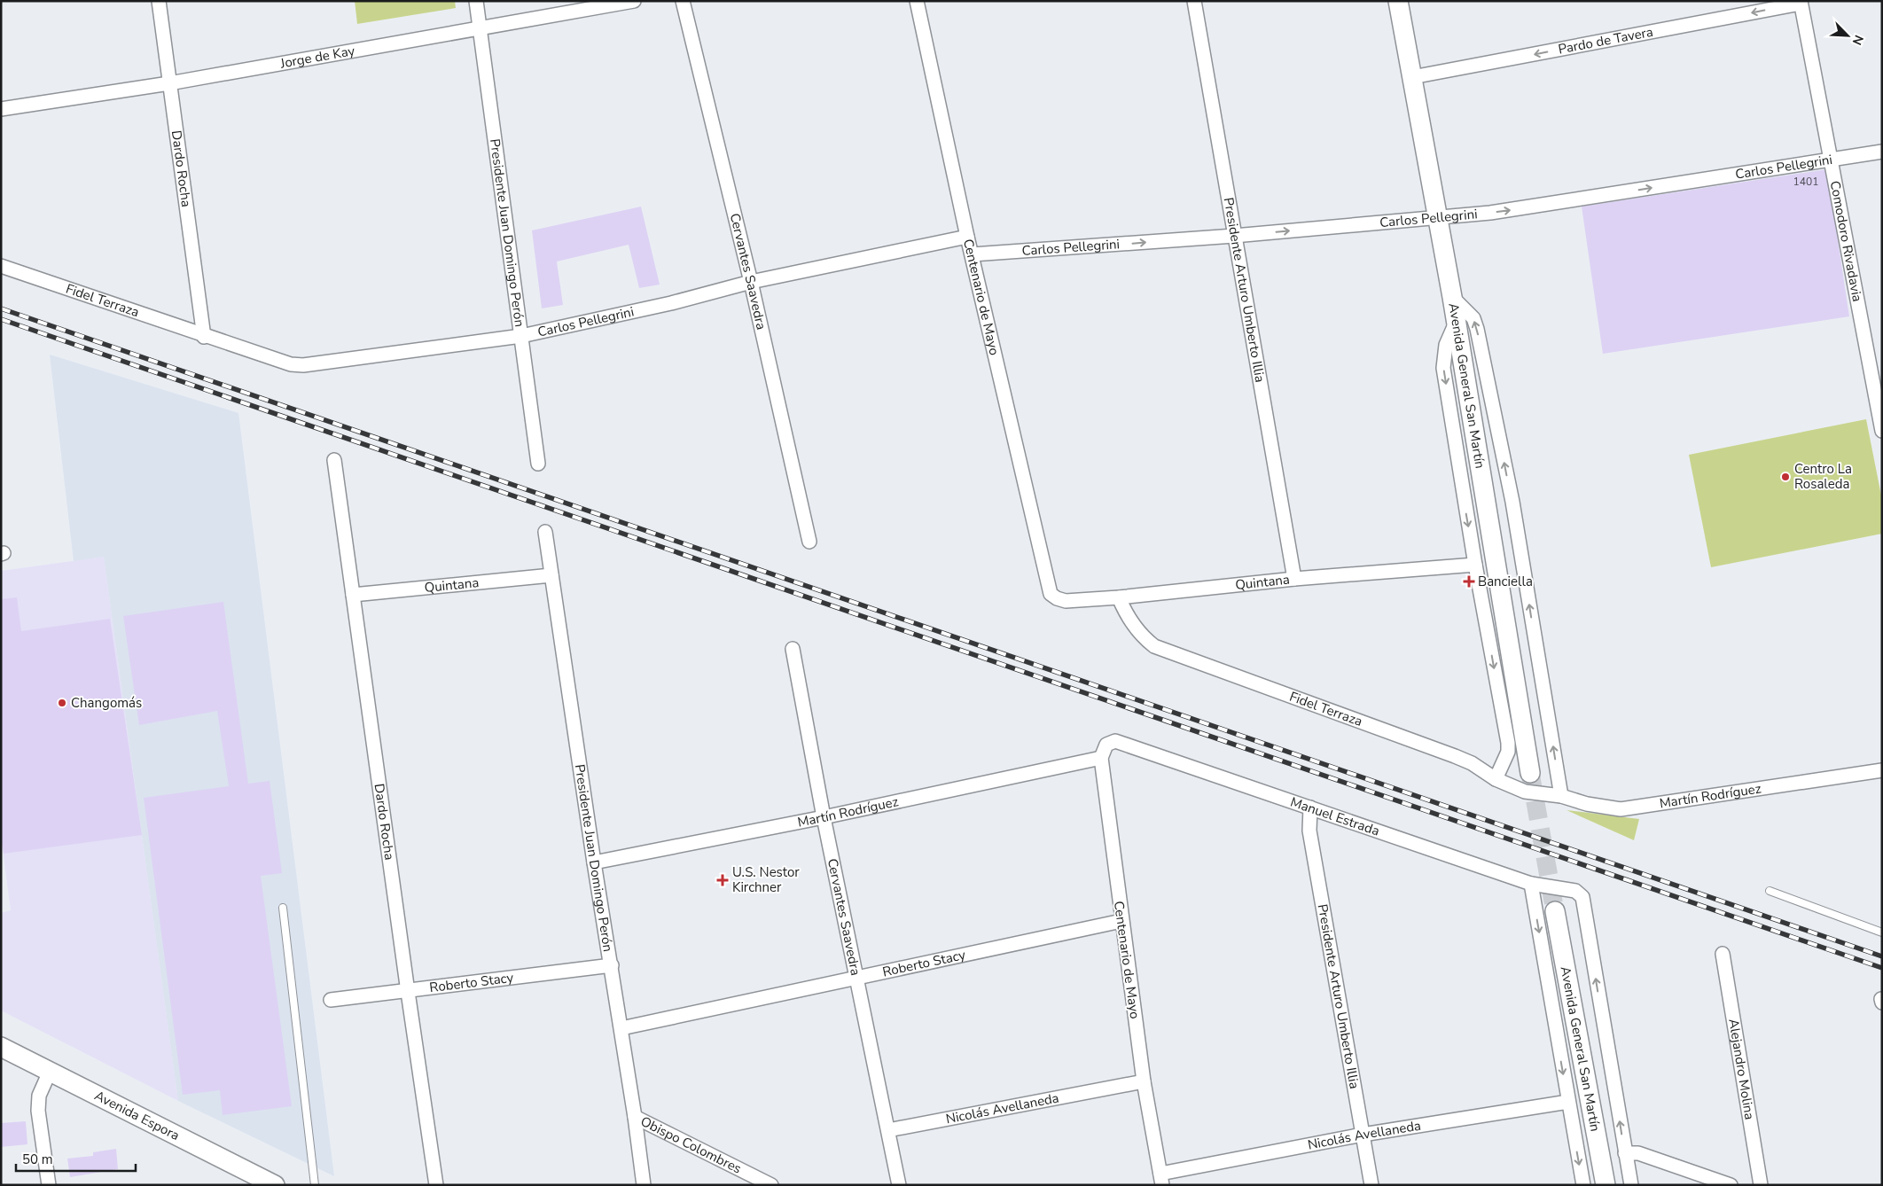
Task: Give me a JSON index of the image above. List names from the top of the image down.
{
  "streets": {
    "main road": ["Avenida General San Martín", "Avenida Espora"],
    "street": [
      "Pardo de Tavera",
      "Jorge de Kay",
      "Carlos Pellegrini",
      "Dardo Rocha",
      "Presidente Juan Domingo Perón",
      "Comodoro Rivadavia",
      "Cervantes Saavedra",
      "Presidente Arturo Umberto Illia",
      "Centenario de Mayo",
      "Fidel Terraza",
      "Quintana",
      "Martín Rodríguez",
      "Manuel Estrada",
      "Roberto Stacy",
      "Alejandro Molina",
      "Nicolás Avellaneda",
      "Obispo Colombres"
    ]
  },
  "crossings": [
    ["Pardo de Tavera", "Comodoro Rivadavia"],
    ["Pardo de Tavera", "Avenida General San Martín"],
    ["Jorge de Kay", "Dardo Rocha"],
    ["Jorge de Kay", "Presidente Juan Domingo Perón"],
    ["Carlos Pellegrini", "Dardo Rocha"],
    ["Carlos Pellegrini", "Presidente Juan Domingo Perón"],
    ["Carlos Pellegrini", "Comodoro Rivadavia"],
    ["Carlos Pellegrini", "Cervantes Saavedra"],
    ["Carlos Pellegrini", "Presidente Arturo Umberto Illia"],
    ["Carlos Pellegrini", "Centenario de Mayo"],
    ["Carlos Pellegrini", "Fidel Terraza"],
    ["Carlos Pellegrini", "Avenida General San Martín"],
    ["Dardo Rocha", "Fidel Terraza"],
    ["Dardo Rocha", "Quintana"],
    ["Dardo Rocha", "Roberto Stacy"],
    ["Presidente Juan Domingo Perón", "Quintana"],
    ["Presidente Juan Domingo Perón", "Martín Rodríguez"],
    ["Presidente Juan Domingo Perón", "Roberto Stacy"],
    ["Presidente Juan Domingo Perón", "Obispo Colombres"],
    ["Cervantes Saavedra", "Martín Rodríguez"],
    ["Cervantes Saavedra", "Roberto Stacy"],
    ["Cervantes Saavedra", "Nicolás Avellaneda"],
    ["Presidente Arturo Umberto Illia", "Quintana"],
    ["Presidente Arturo Umberto Illia", "Manuel Estrada"],
    ["Presidente Arturo Umberto Illia", "Nicolás Avellaneda"],
    ["Centenario de Mayo", "Quintana"],
    ["Centenario de Mayo", "Martín Rodríguez"],
    ["Centenario de Mayo", "Manuel Estrada"],
    ["Centenario de Mayo", "Roberto Stacy"],
    ["Centenario de Mayo", "Nicolás Avellaneda"],
    ["Fidel Terraza", "Quintana"],
    ["Fidel Terraza", "Martín Rodríguez"],
    ["Martín Rodríguez", "Manuel Estrada"]
  ],
  "one_way": ["Pardo de Tavera", "Carlos Pellegrini"],
  "places": {
    "other": ["Centro La Rosaleda", "Changomás"],
    "health": ["Banciella", "U.S. Nestor Kirchner"]
  },
  "house_numbers": ["1401"],
  "scale_bar": "50 m",
  "north": "bottom right"
}
